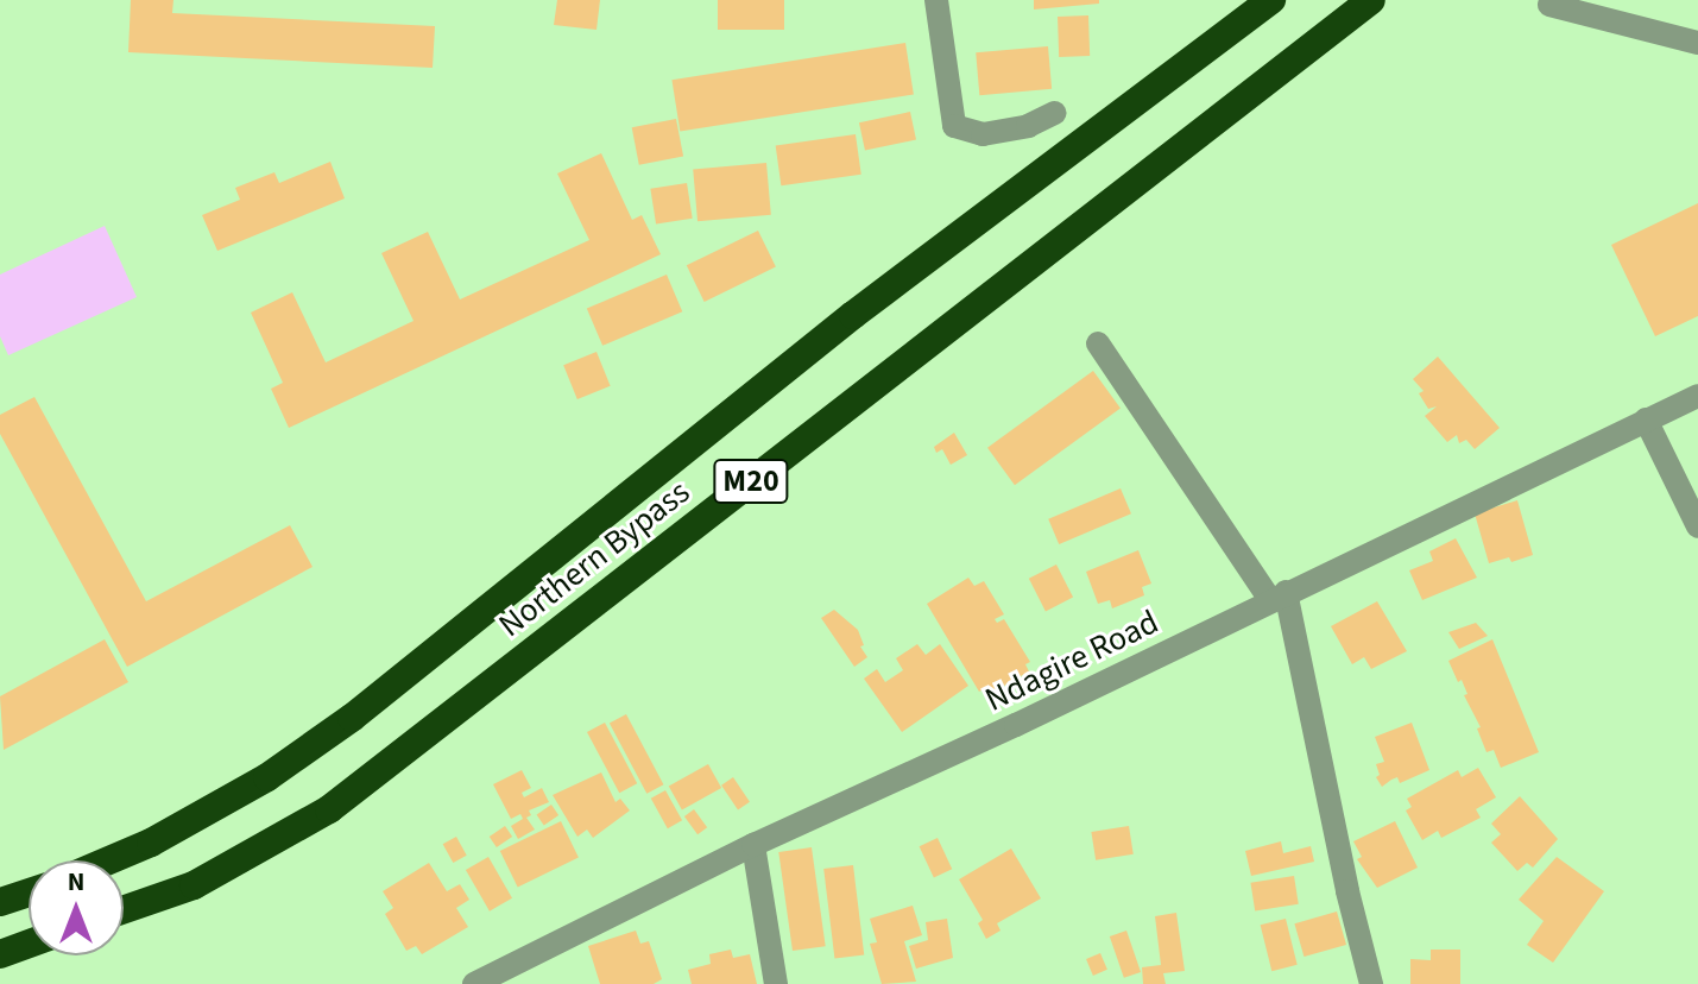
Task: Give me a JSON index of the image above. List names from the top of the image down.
{
  "streets": {
    "highway": ["M20", "Northern Bypass"],
    "street": ["Ndagire Road"]
  },
  "north": "top"
}
